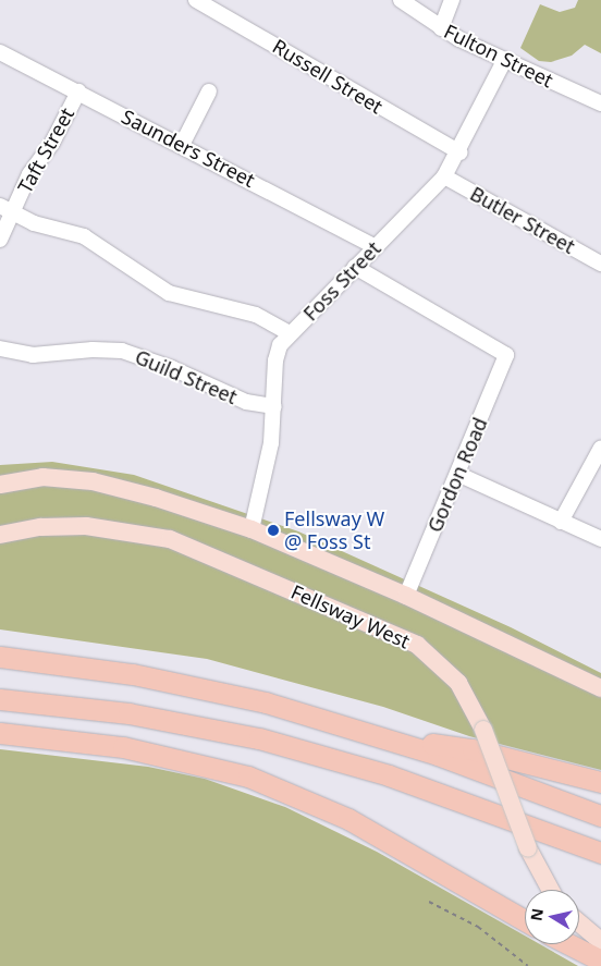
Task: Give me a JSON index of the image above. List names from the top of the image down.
{
  "streets": {
    "main road": ["Fellsway West"],
    "street": [
      "Fulton Street",
      "Russell Street",
      "Saunders Street",
      "Taft Street",
      "Butler Street",
      "Foss Street",
      "Guild Street",
      "Gordon Road"
    ]
  },
  "crossings": [
    ["Fulton Street", "Foss Street"],
    ["Russell Street", "Foss Street"],
    ["Saunders Street", "Taft Street"],
    ["Saunders Street", "Foss Street"],
    ["Butler Street", "Foss Street"],
    ["Foss Street", "Guild Street"],
    ["Foss Street", "Gordon Road"],
    ["Foss Street", "Fellsway West"],
    ["Gordon Road", "Fellsway West"]
  ],
  "places": ["Fellsway W @ Foss St"],
  "north": "left"
}
